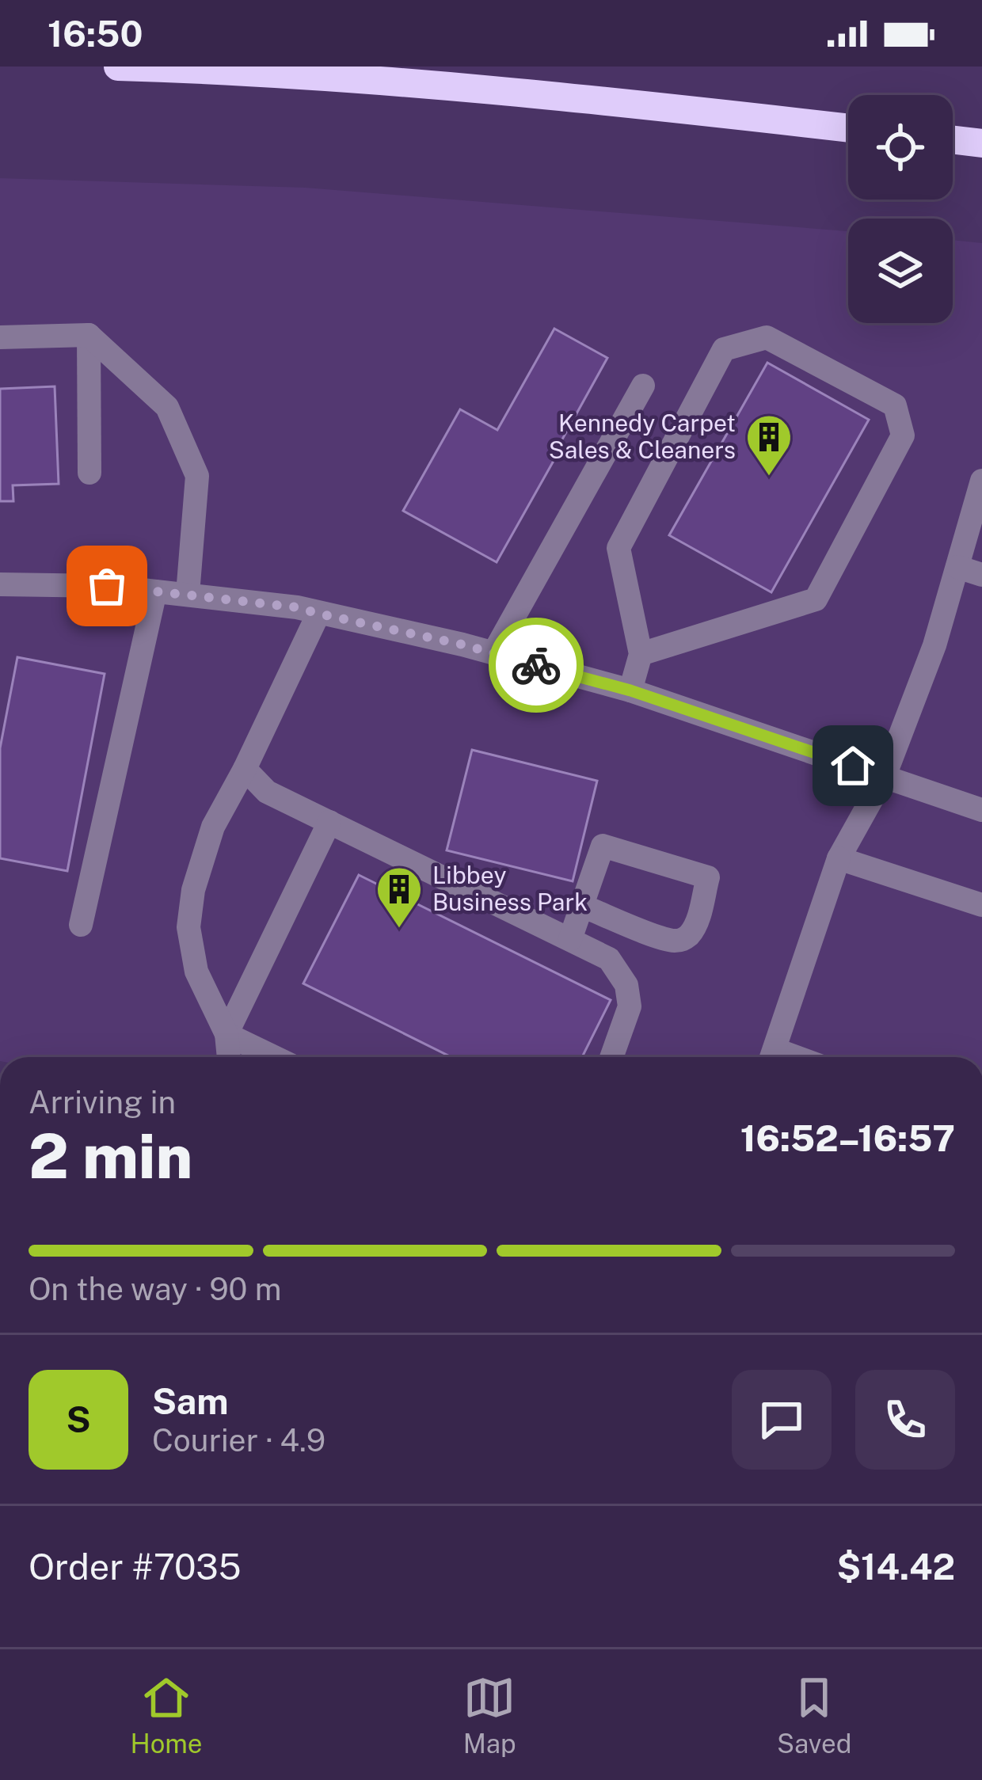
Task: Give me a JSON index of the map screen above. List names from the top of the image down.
{
  "places": {
    "building": ["Kennedy Carpet Sales & Cleaners", "Libbey Business Park"]
  },
  "page": {
    "status": "16:50",
    "heading": ["2 min", "Arriving in", "16:52–16:57"],
    "panel": [
      "Sam",
      "Courier · 4.9",
      "Order #7035",
      "$14.42"
    ],
    "bar": "On the way · 90 m",
    "round": "S",
    "tabs": ["Home", "Map", "Saved"]
  }
}
